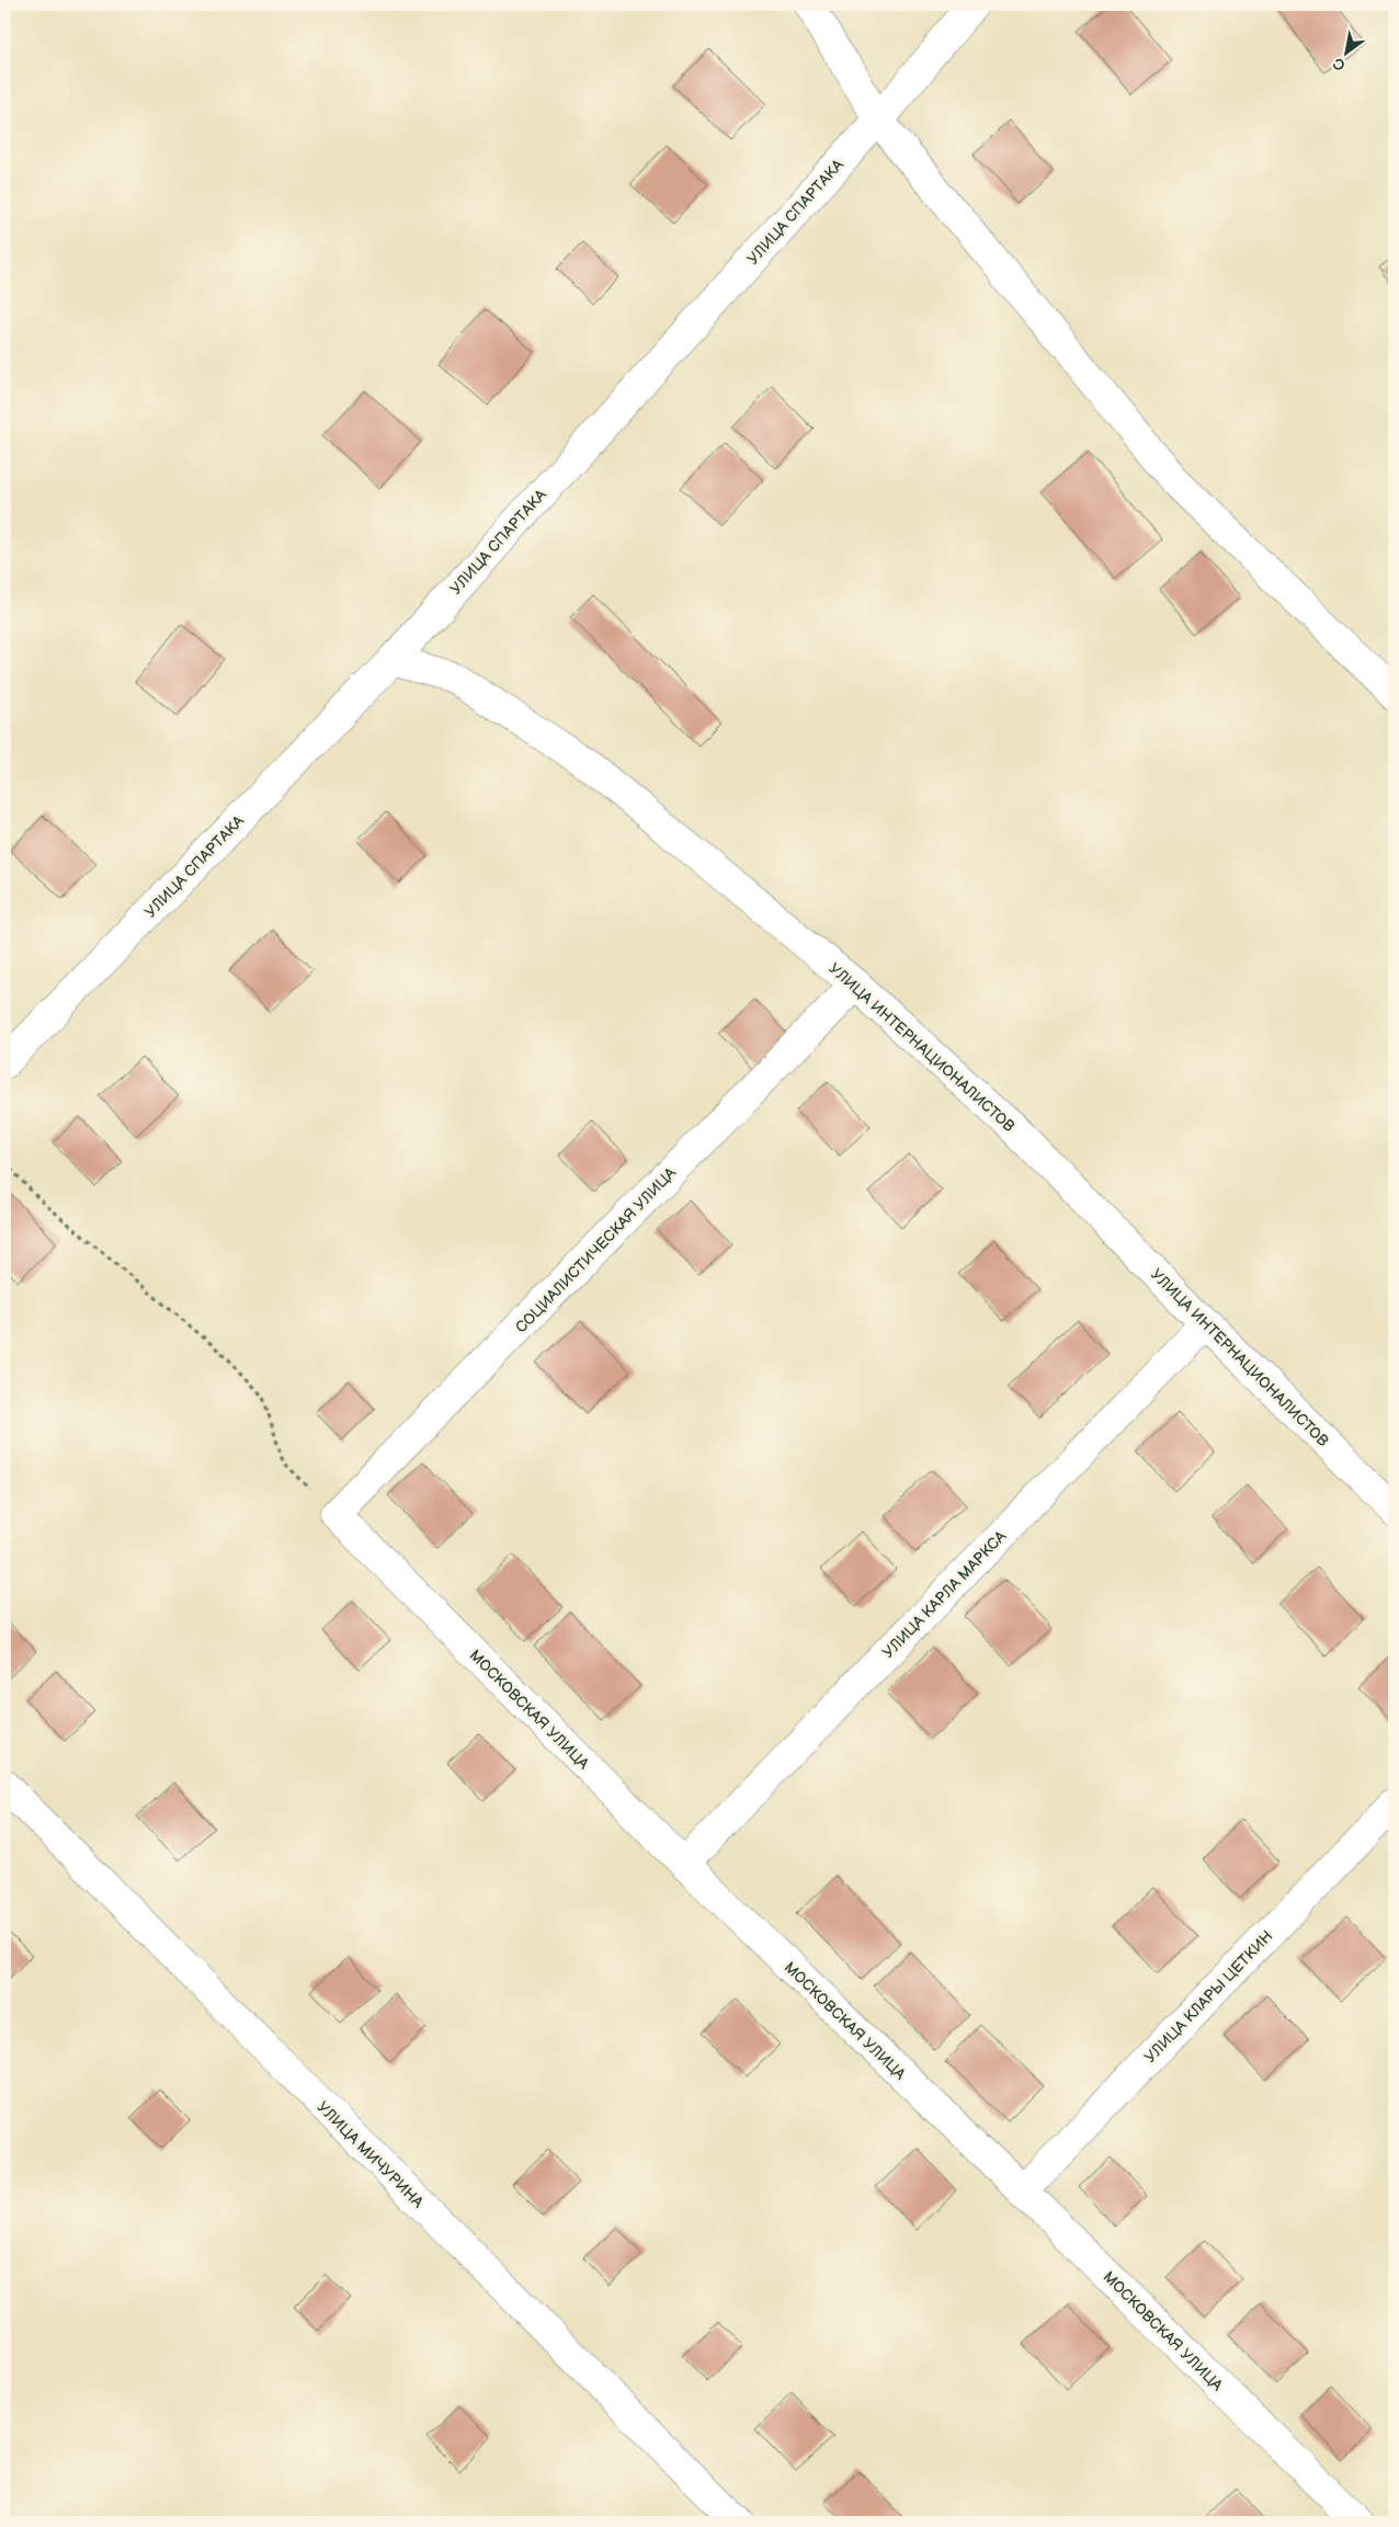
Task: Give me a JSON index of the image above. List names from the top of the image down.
{
  "streets": {
    "street": [
      "УЛИЦА СПАРТАКА",
      "УЛИЦА ИНТЕРНАЦИОНАЛИСТОВ",
      "СОЦИАЛИСТИЧЕСКАЯ УЛИЦА",
      "УЛИЦА КАРЛА МАРКСА",
      "МОСКОВСКАЯ УЛИЦА",
      "УЛИЦА КЛАРЫ ЦЕТКИН",
      "УЛИЦА МИЧУРИНА"
    ]
  },
  "crossings": [
    ["УЛИЦА СПАРТАКА", "УЛИЦА ИНТЕРНАЦИОНАЛИСТОВ"],
    ["УЛИЦА ИНТЕРНАЦИОНАЛИСТОВ", "СОЦИАЛИСТИЧЕСКАЯ УЛИЦА"],
    ["УЛИЦА ИНТЕРНАЦИОНАЛИСТОВ", "УЛИЦА КАРЛА МАРКСА"],
    ["СОЦИАЛИСТИЧЕСКАЯ УЛИЦА", "МОСКОВСКАЯ УЛИЦА"],
    ["УЛИЦА КАРЛА МАРКСА", "МОСКОВСКАЯ УЛИЦА"],
    ["МОСКОВСКАЯ УЛИЦА", "УЛИЦА КЛАРЫ ЦЕТКИН"]
  ],
  "north": "bottom left"
}
